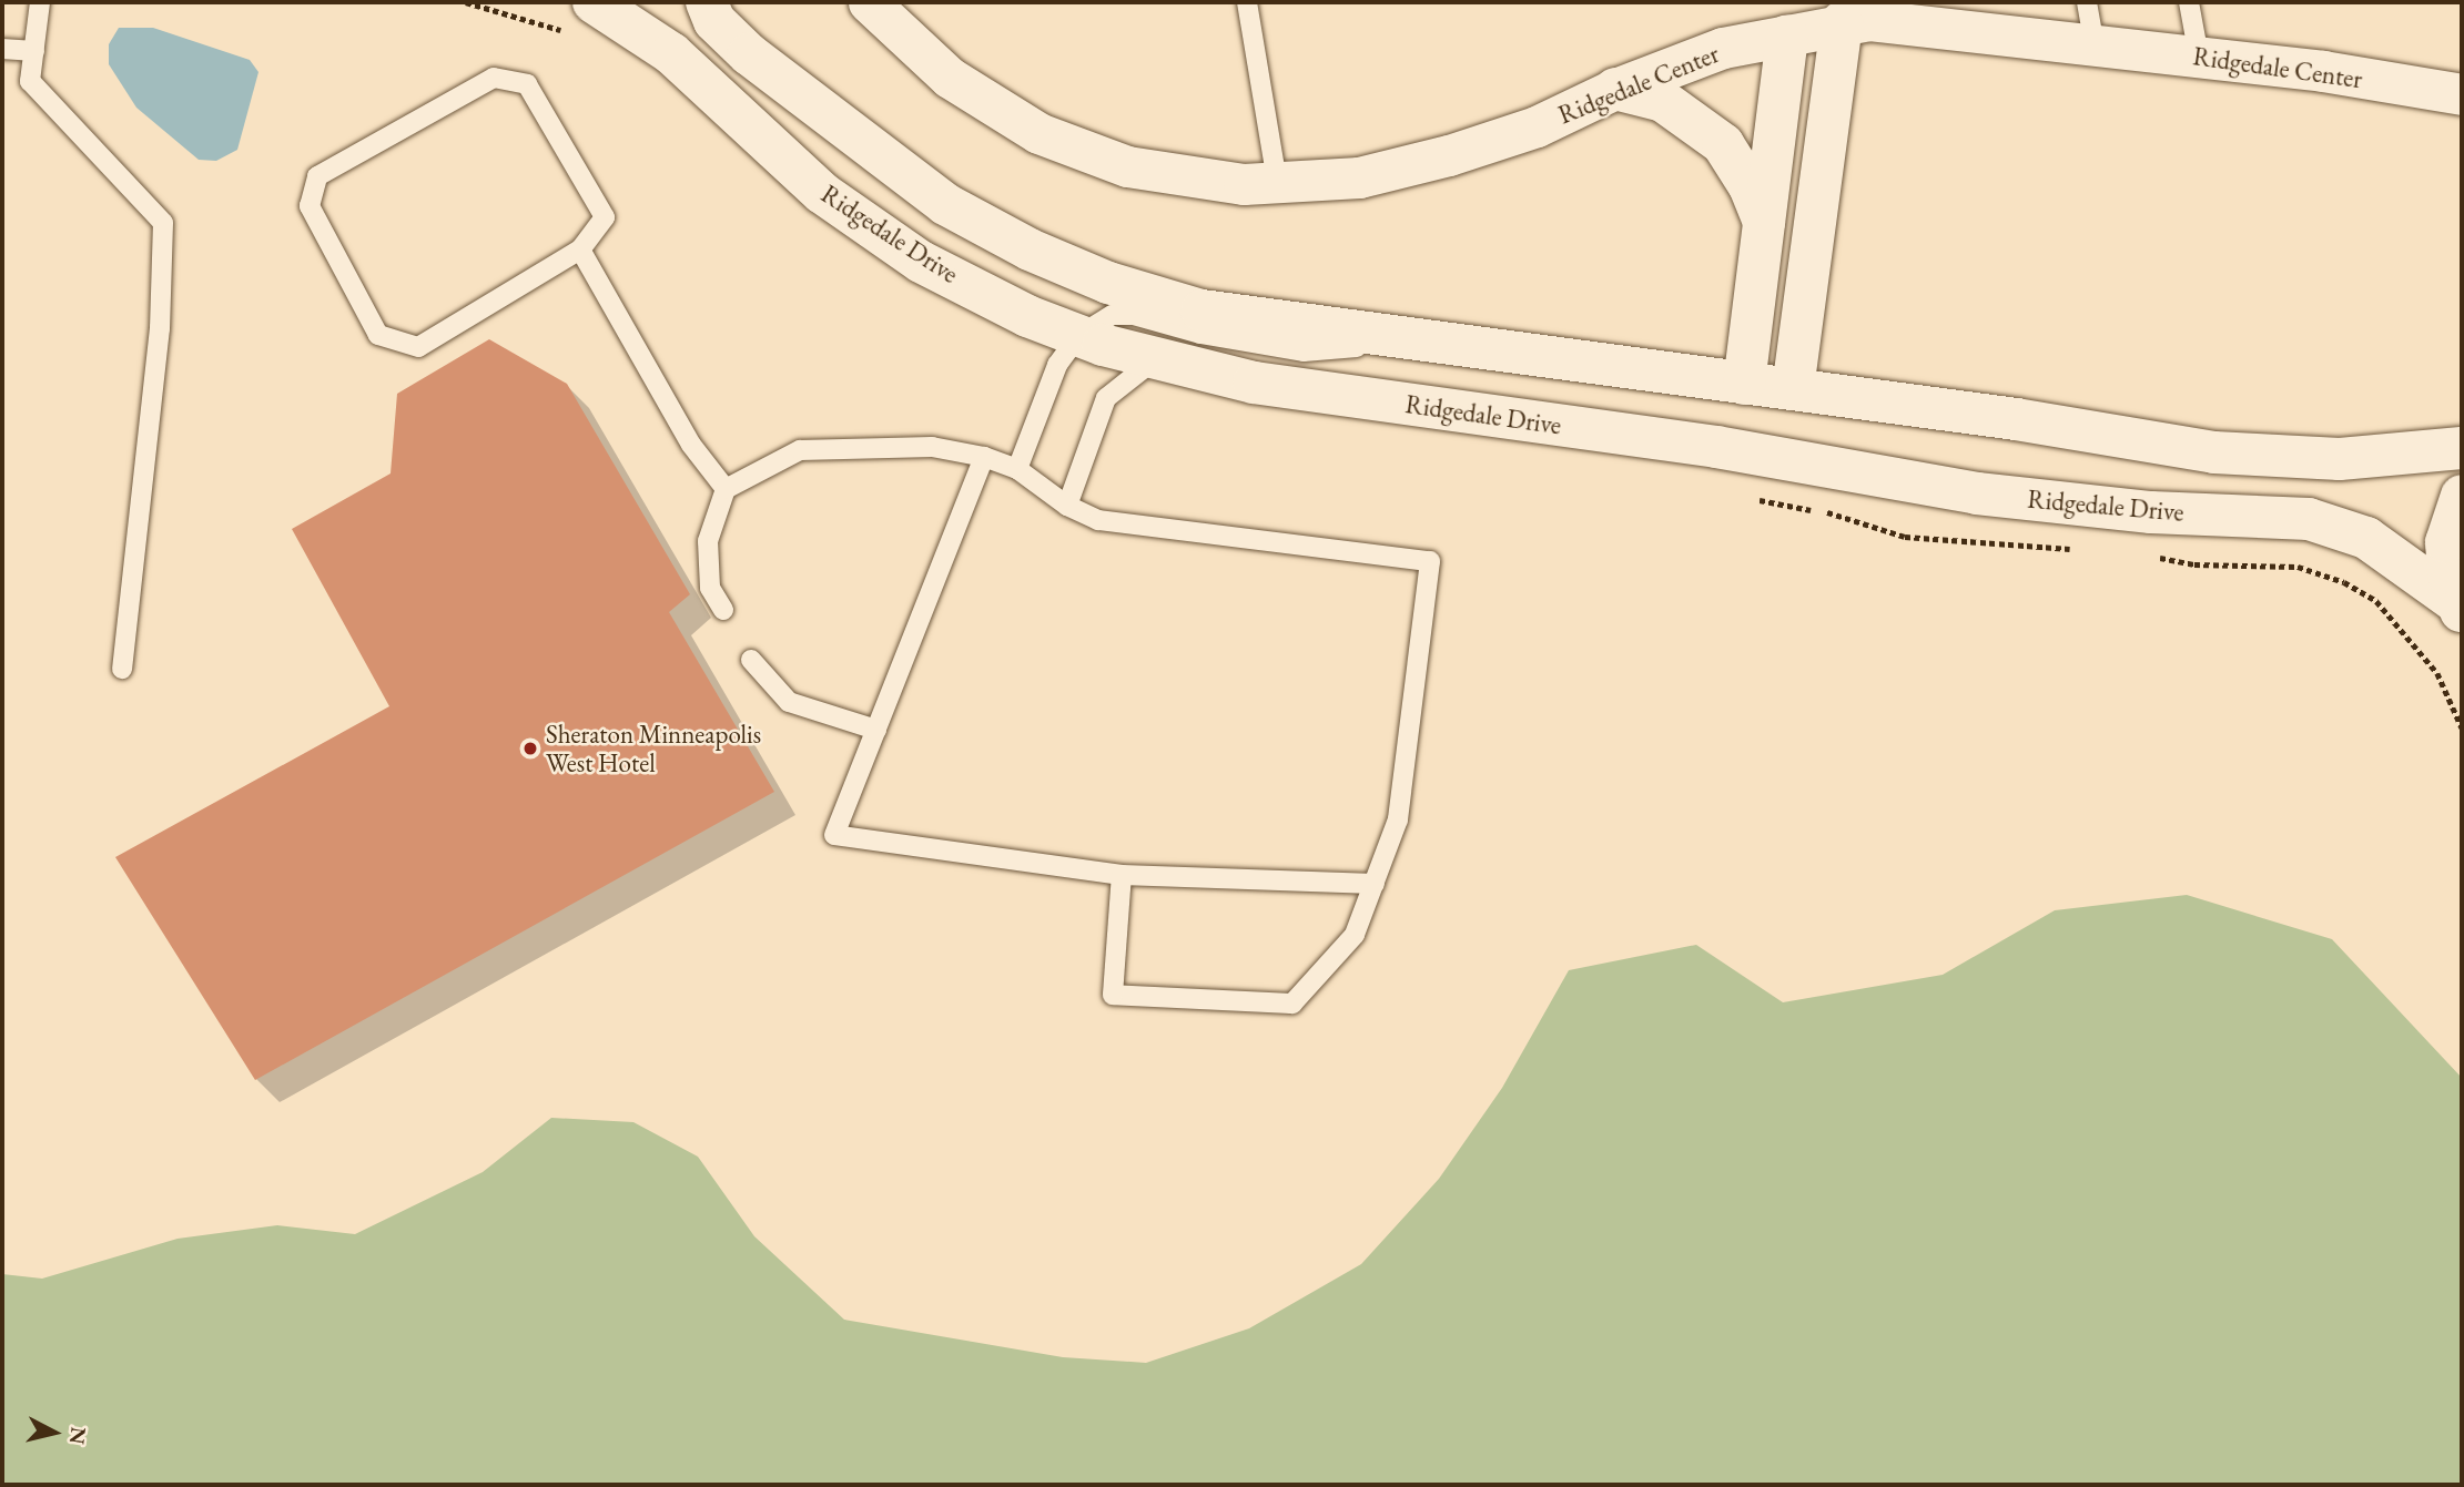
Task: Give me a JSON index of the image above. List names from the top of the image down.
{
  "streets": {
    "street": ["Ridgedale Center", "Ridgedale Drive"]
  },
  "places": ["Sheraton Minneapolis West Hotel"],
  "north": "right"
}
